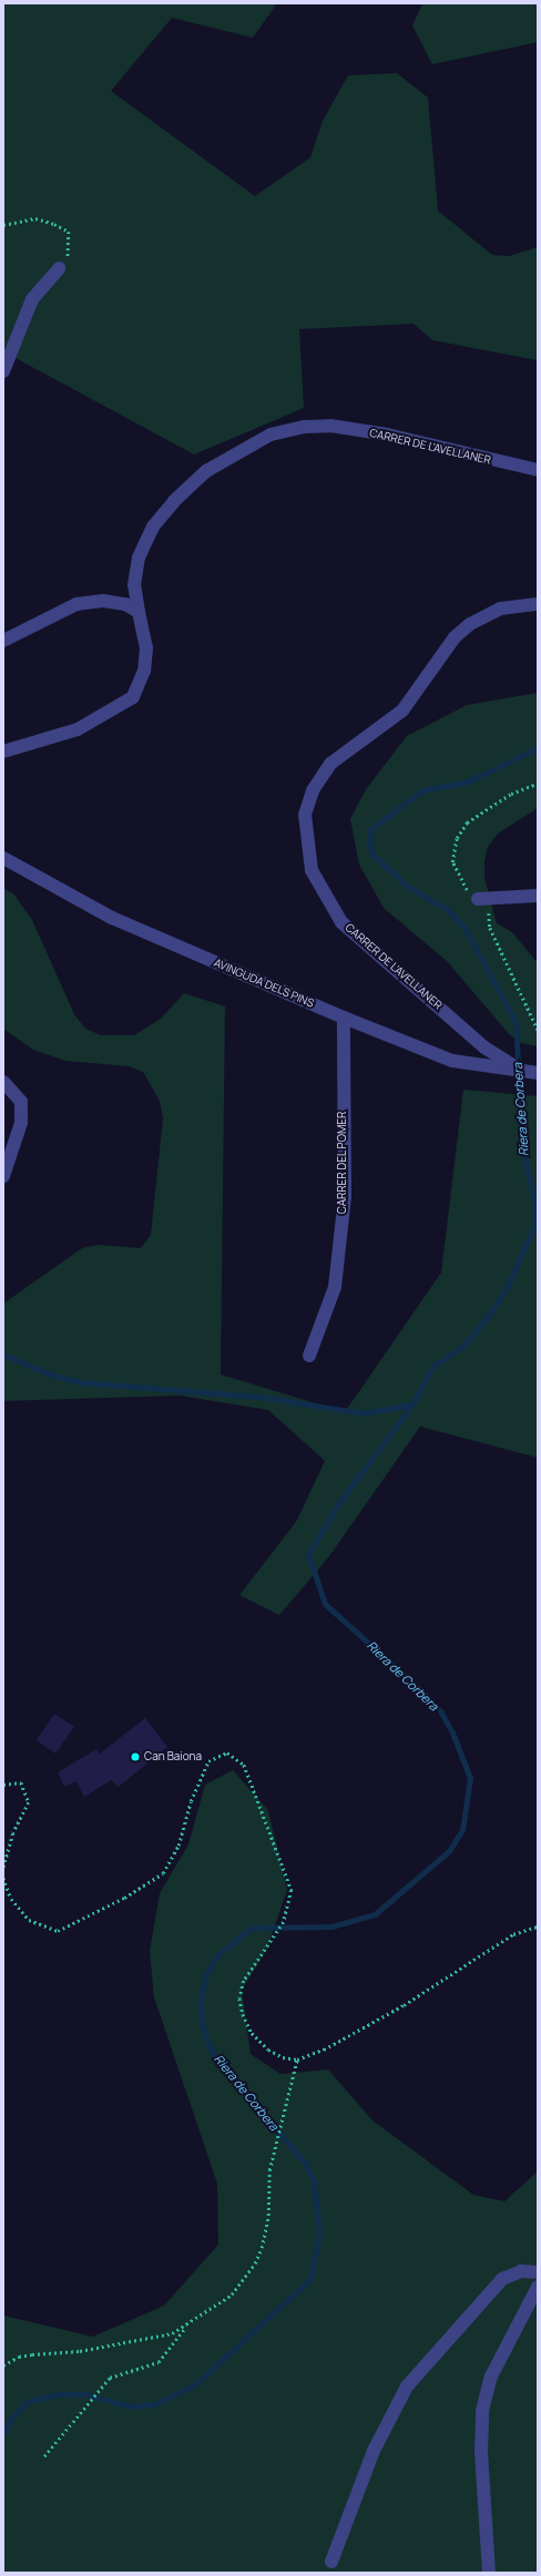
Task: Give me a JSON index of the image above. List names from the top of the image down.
{
  "streets": {
    "street": ["CARRER DE L'AVELLANER", "AVINGUDA DELS PINS", "CARRER DEL POMER"]
  },
  "crossings": [
    ["CARRER DE L'AVELLANER", "AVINGUDA DELS PINS"],
    ["AVINGUDA DELS PINS", "CARRER DEL POMER"]
  ],
  "water": ["Riera de Corbera"],
  "places": ["Can Baiona"]
}
